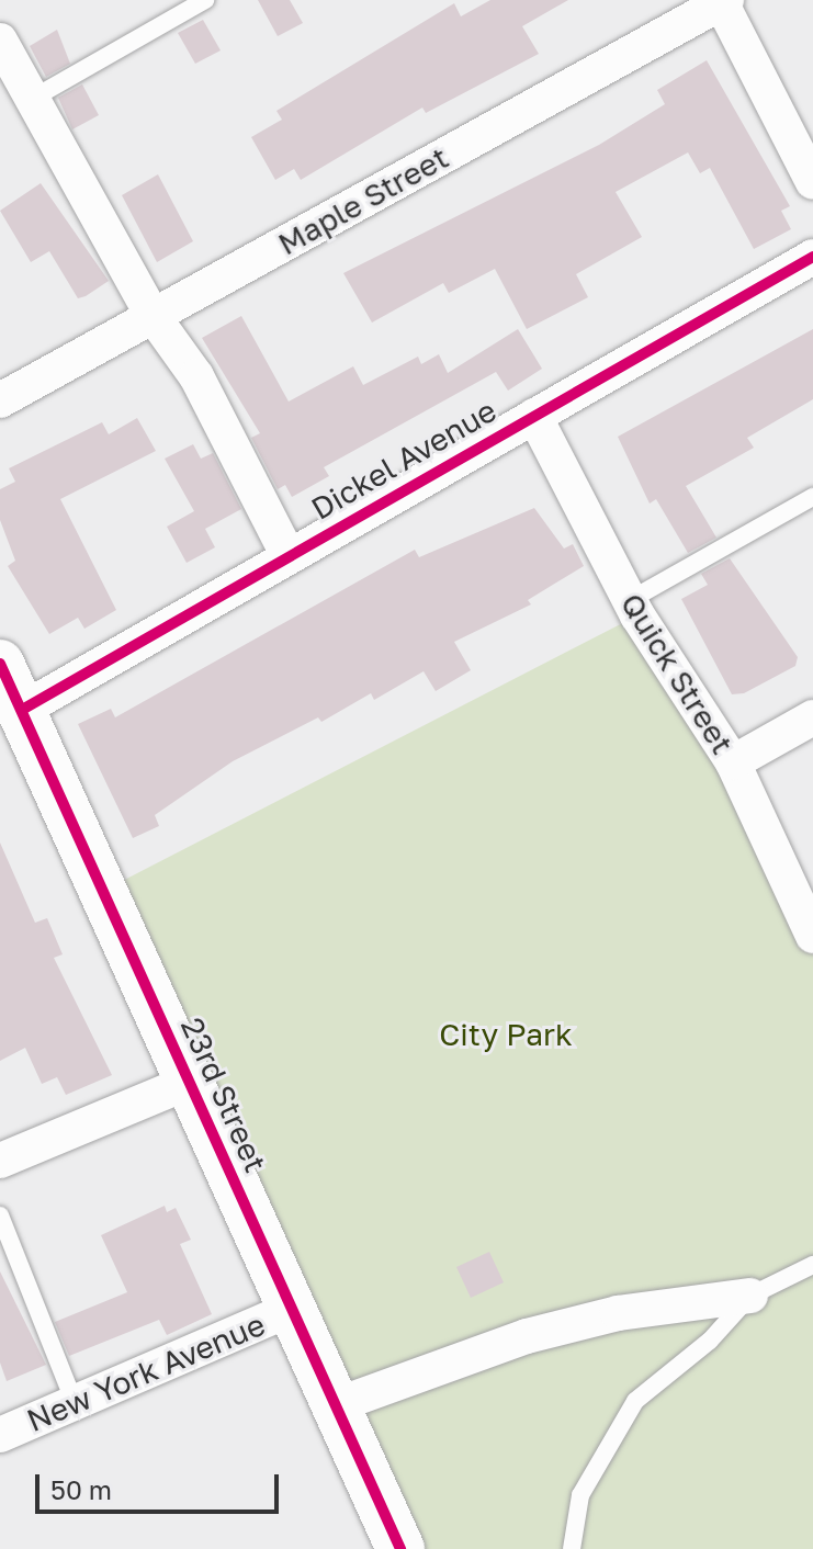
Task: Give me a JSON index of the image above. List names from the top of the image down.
{
  "streets": {
    "street": [
      "Maple Street",
      "Dickel Avenue",
      "Quick Street",
      "23rd Street",
      "New York Avenue"
    ]
  },
  "crossings": [
    ["Dickel Avenue", "Quick Street"],
    ["Dickel Avenue", "23rd Street"],
    ["23rd Street", "New York Avenue"]
  ],
  "parks": ["City Park"],
  "scale_bar": "50 m"
}
